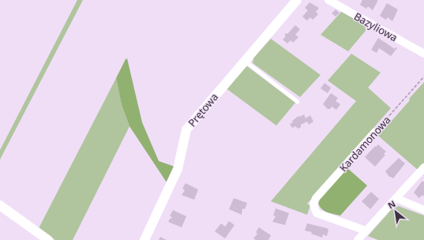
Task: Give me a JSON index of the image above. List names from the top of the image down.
{
  "streets": {
    "street": ["Bazyliowa", "Prętowa", "Kardamonowa"]
  },
  "north": "top left"
}
